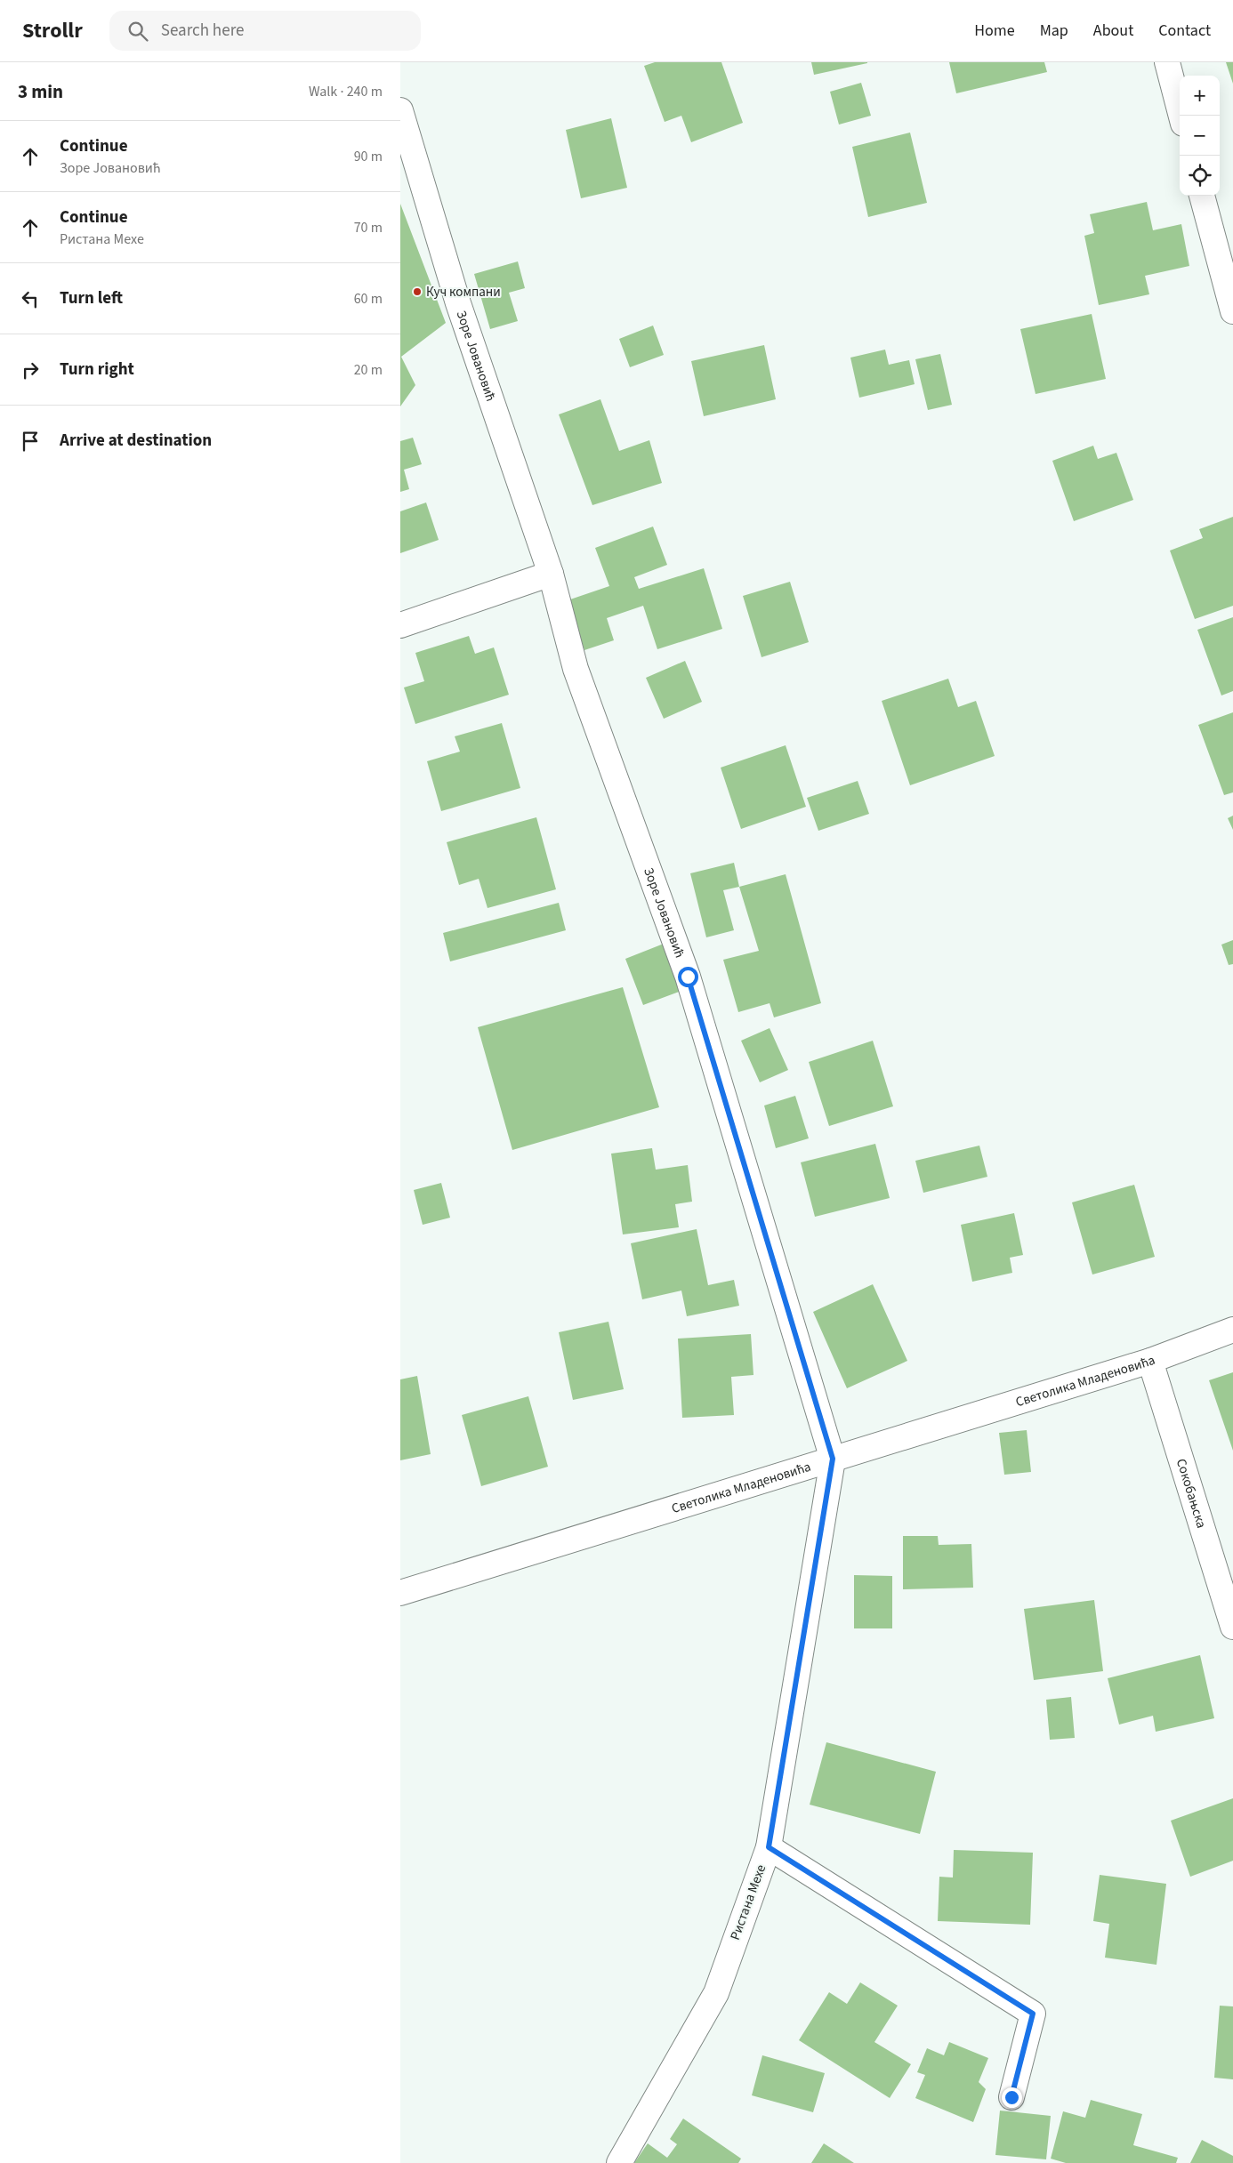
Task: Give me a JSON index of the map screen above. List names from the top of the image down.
{
  "streets": {
    "street": [
      "Зоре Јовановић",
      "Светолика Младеновића",
      "Сокобањска",
      "Ристана Мехе"
    ]
  },
  "crossings": [
    ["Зоре Јовановић", "Светолика Младеновића"],
    ["Зоре Јовановић", "Ристана Мехе"],
    ["Светолика Младеновића", "Сокобањска"],
    ["Светолика Младеновића", "Ристана Мехе"]
  ],
  "places": ["Куч компани"],
  "page": {
    "header": "Strollr",
    "search": "Search here",
    "nav": [
      "Home",
      "Map",
      "About",
      "Contact"
    ],
    "heading": ["3 min", "Walk · 240 m"],
    "map_buttons": ["+", "−"],
    "list": [
      ["Continue", "Зоре Јовановић", "90 m"],
      ["Continue", "Ристана Мехе", "70 m"],
      ["Turn left", "60 m"],
      ["Turn right", "20 m"],
      "Arrive at destination"
    ]
  }
}
